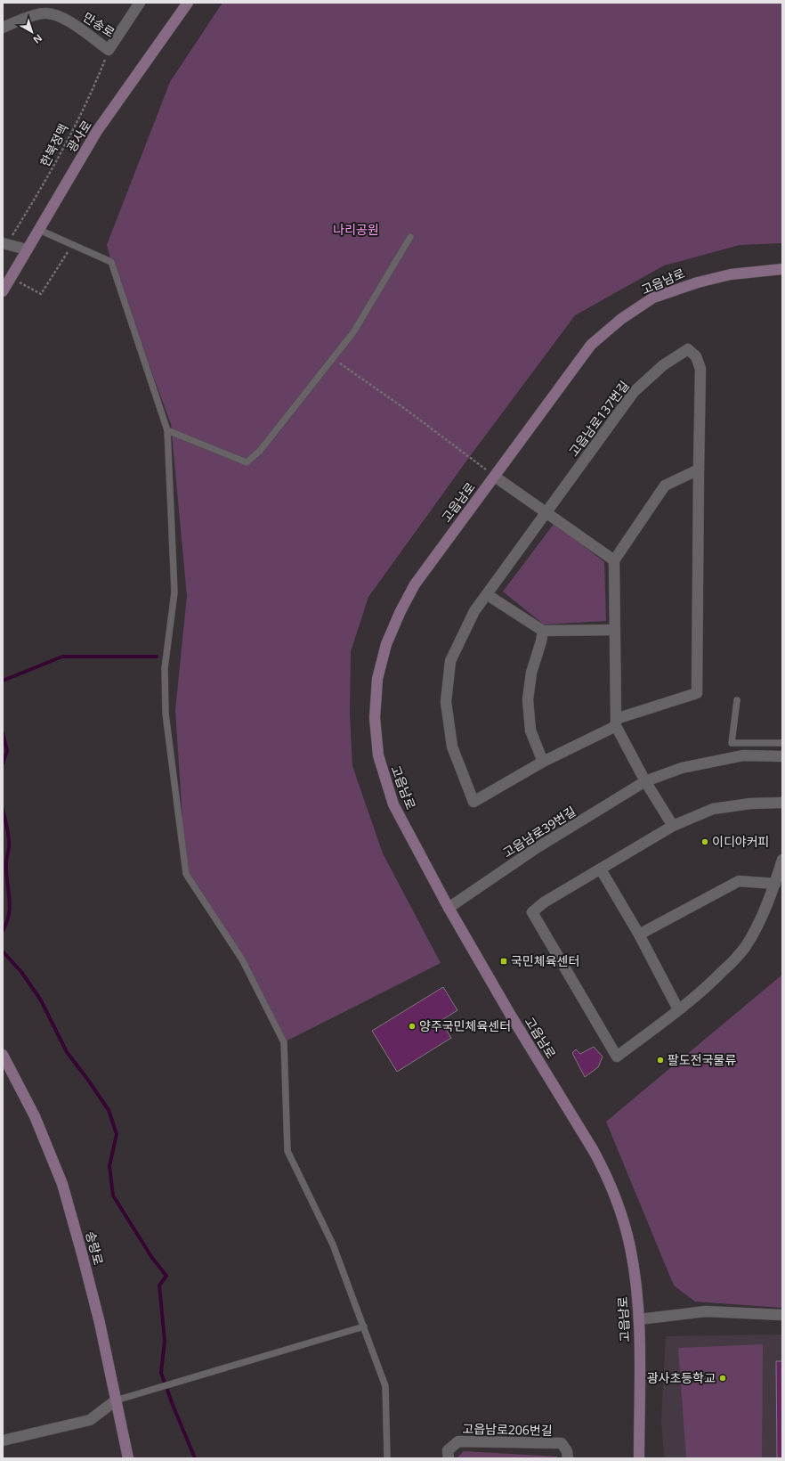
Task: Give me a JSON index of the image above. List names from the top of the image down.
{
  "streets": {
    "street": [
      "만송로",
      "광사로",
      "고읍남로",
      "고읍남로137번길",
      "고읍남로39번길",
      "송랑로",
      "고읍남로206번길"
    ],
    "path": ["한북정맥"]
  },
  "crossings": [
    ["만송로", "한북정맥"],
    ["고읍남로", "고읍남로39번길"]
  ],
  "parks": ["나리공원"],
  "places": {
    "other": [
      "이디야커피",
      "양주국민체육센터",
      "팔도전국물류",
      "광사초등학교"
    ],
    "transit": ["국민체육센터"]
  },
  "north": "bottom right"
}
